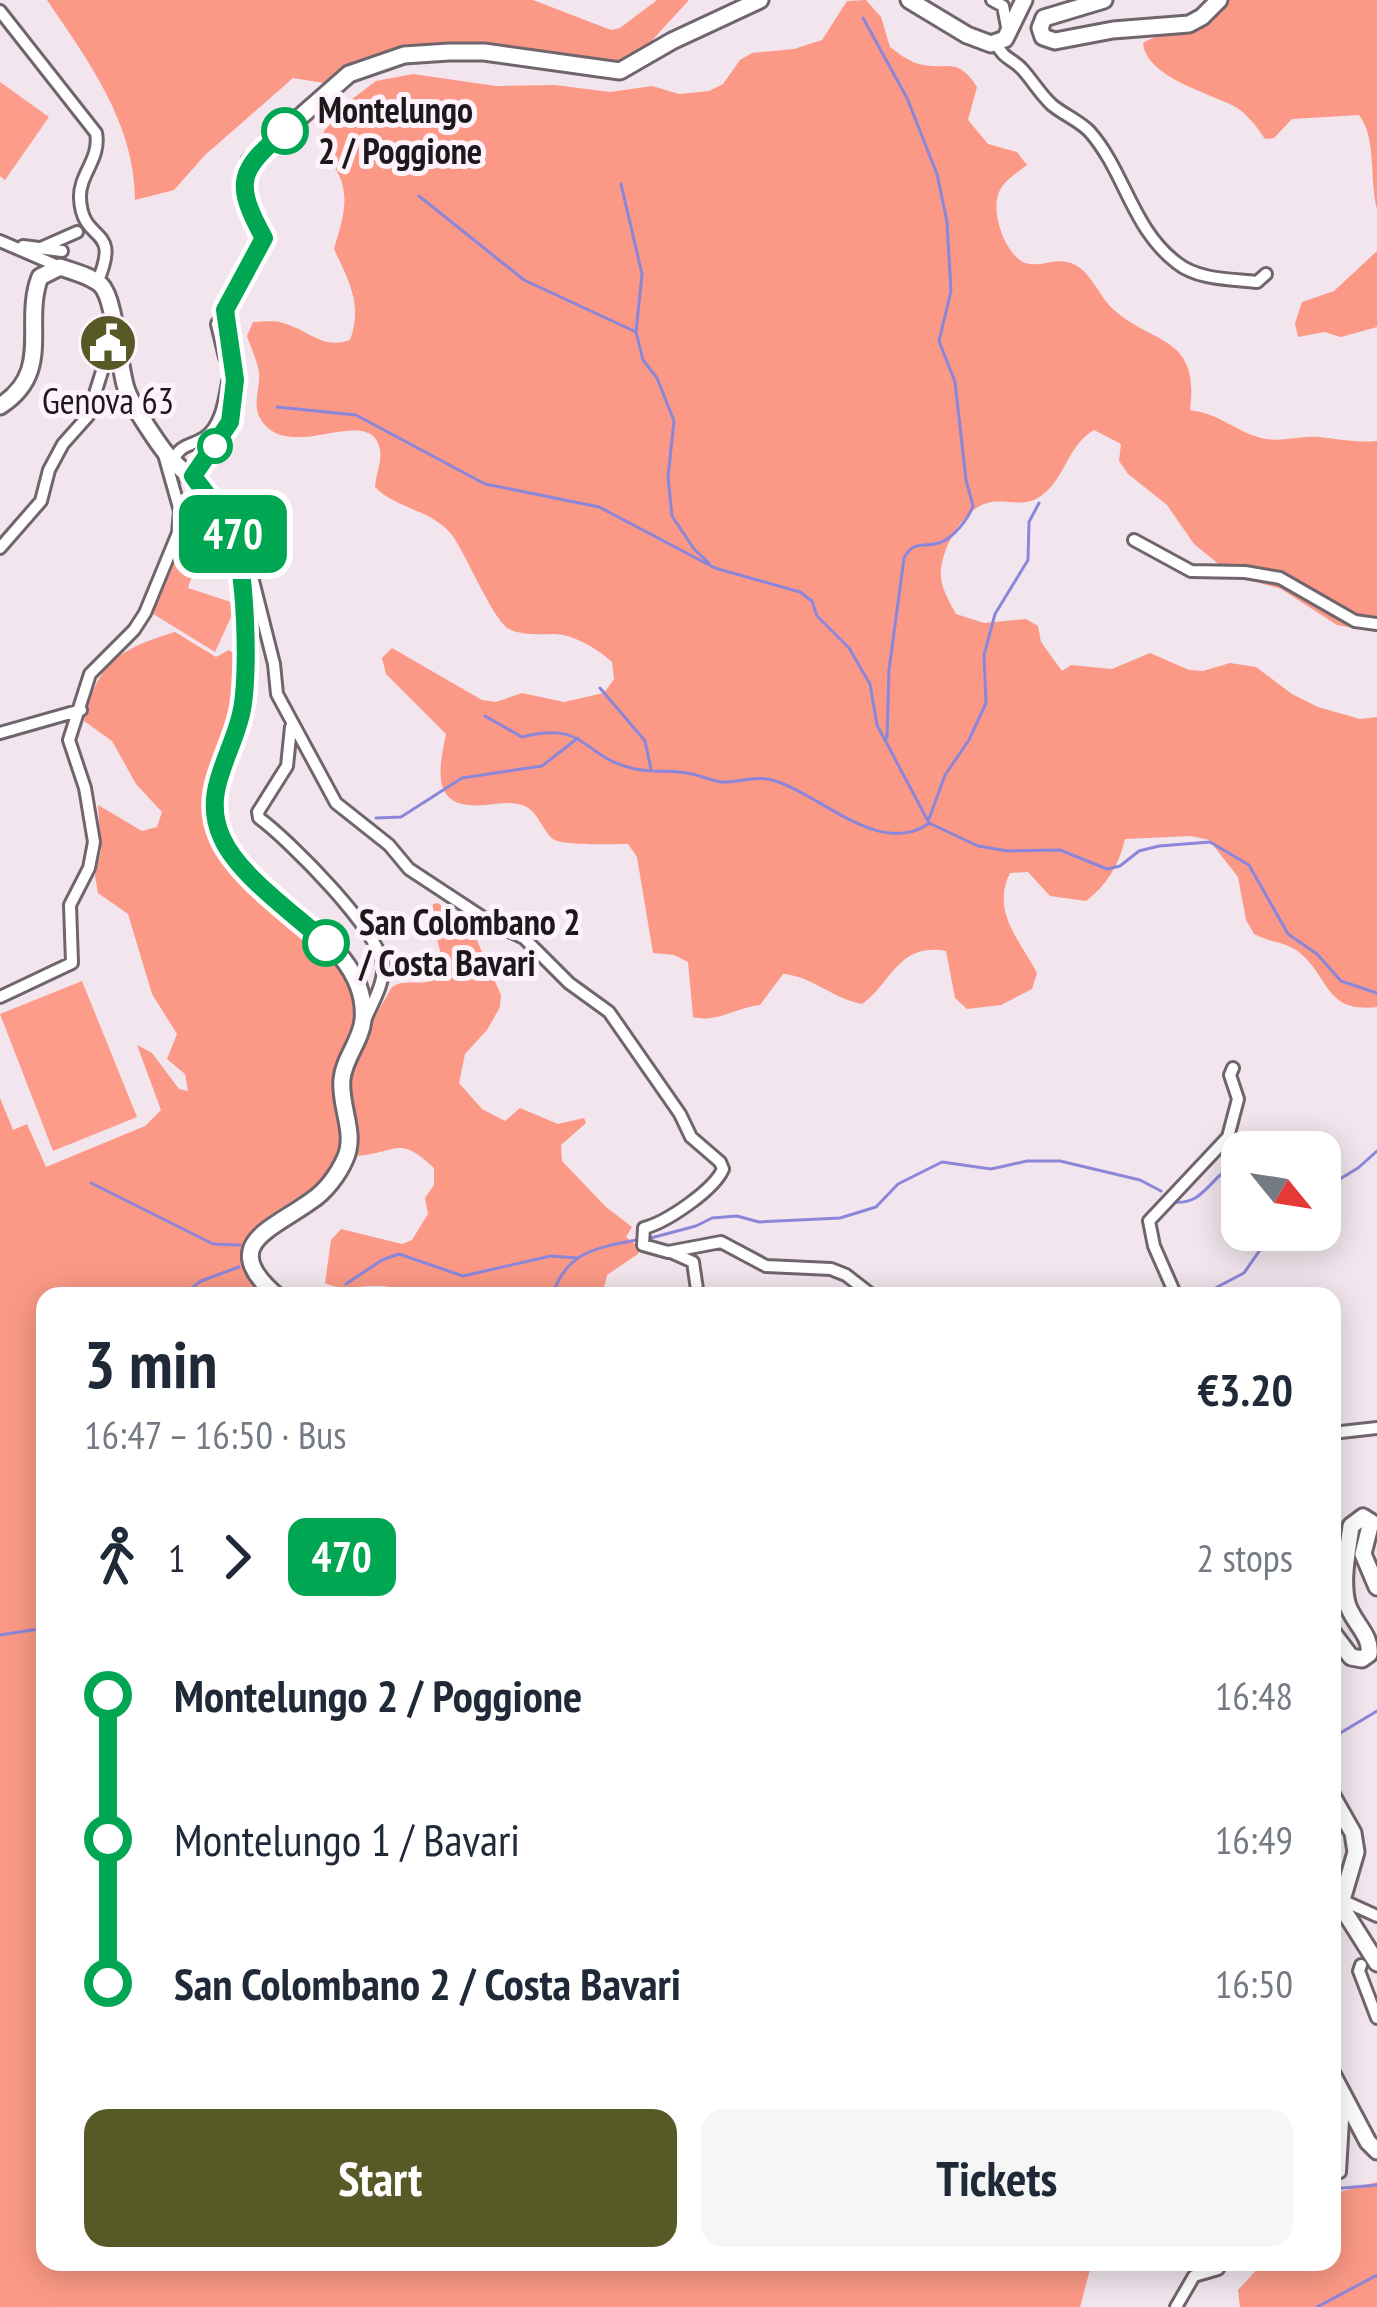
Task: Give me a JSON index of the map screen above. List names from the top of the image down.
{
  "places": {
    "other": ["Montelungo 2 / Poggione", "San Colombano 2 / Costa Bavari"],
    "public building": ["Genova 63"]
  },
  "lines": ["bus line 470"],
  "north": "bottom right",
  "page": {
    "on_map": "470",
    "heading": ["3 min", "16:47 – 16:50 · Bus", "€3.20"],
    "legs": ["1", "470", "2 stops"],
    "list": [
      {
        "name": "Montelungo 2 / Poggione",
        "value": "16:48"
      },
      {
        "name": "Montelungo 1 / Bavari",
        "value": "16:49"
      },
      {
        "name": "San Colombano 2 / Costa Bavari",
        "value": "16:50"
      }
    ],
    "buttons": ["Start", "Tickets"]
  }
}
